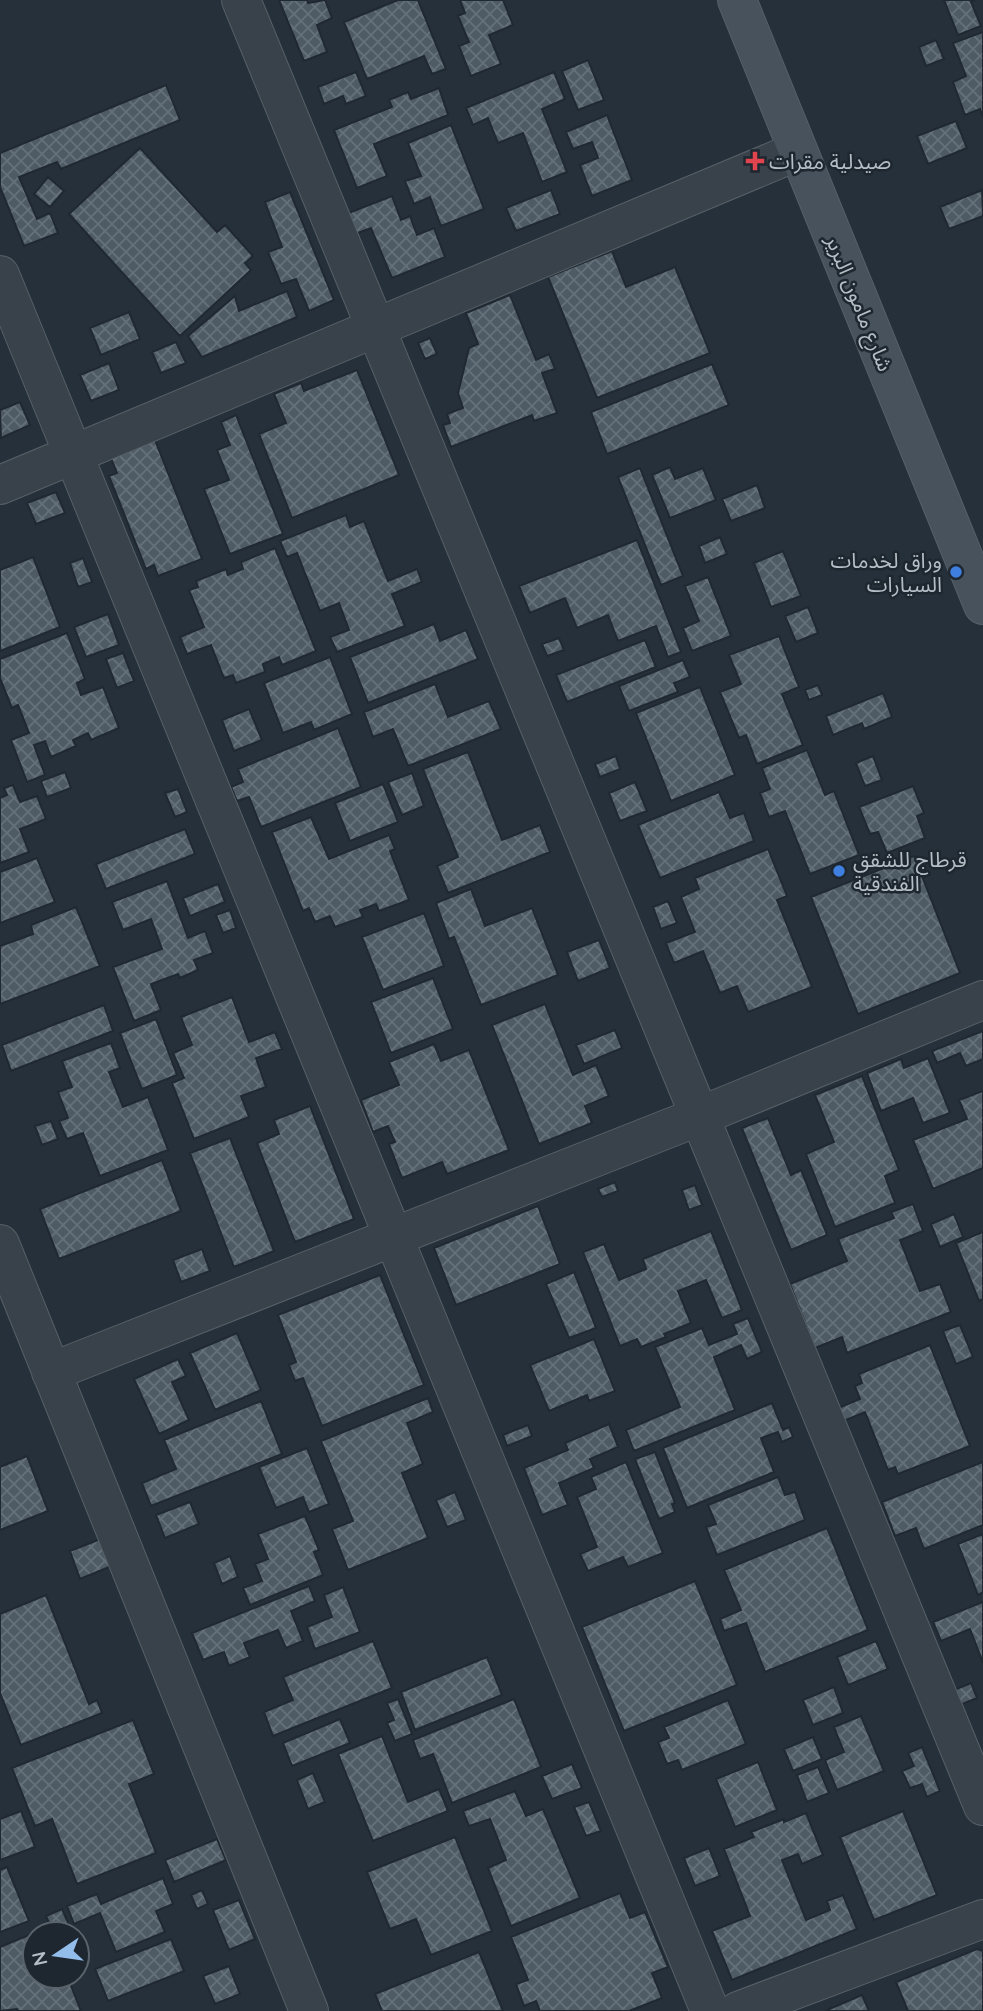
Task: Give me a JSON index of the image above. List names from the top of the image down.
{
  "streets": {
    "street": ["شارع مامون البرير"]
  },
  "places": {
    "health": ["صيدلية مقرات"],
    "other": ["وراق لخدمات السيارات", "قرطاج للشقق الفندقية"]
  },
  "north": "left"
}
